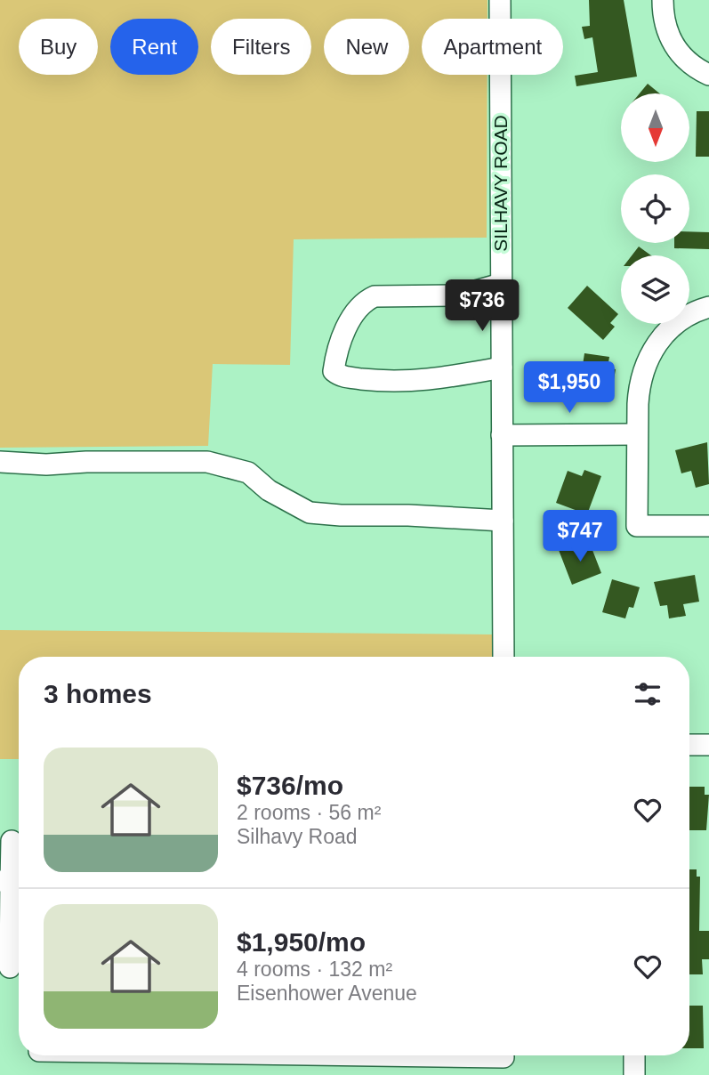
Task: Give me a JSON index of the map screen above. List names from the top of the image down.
{
  "streets": {
    "street": ["SILHAVY ROAD"]
  },
  "north": "bottom",
  "page": {
    "chip": [
      "Buy",
      "Rent",
      "Filters",
      "New",
      "Apartment"
    ],
    "price": ["$736", "$1,950", "$747"],
    "heading": "3 homes",
    "list": [
      {
        "name": "$736/mo",
        "note": "2 rooms · 56 m² · Silhavy Road"
      },
      {
        "name": "$1,950/mo",
        "note": "4 rooms · 132 m² · Eisenhower Avenue"
      }
    ]
  }
}
